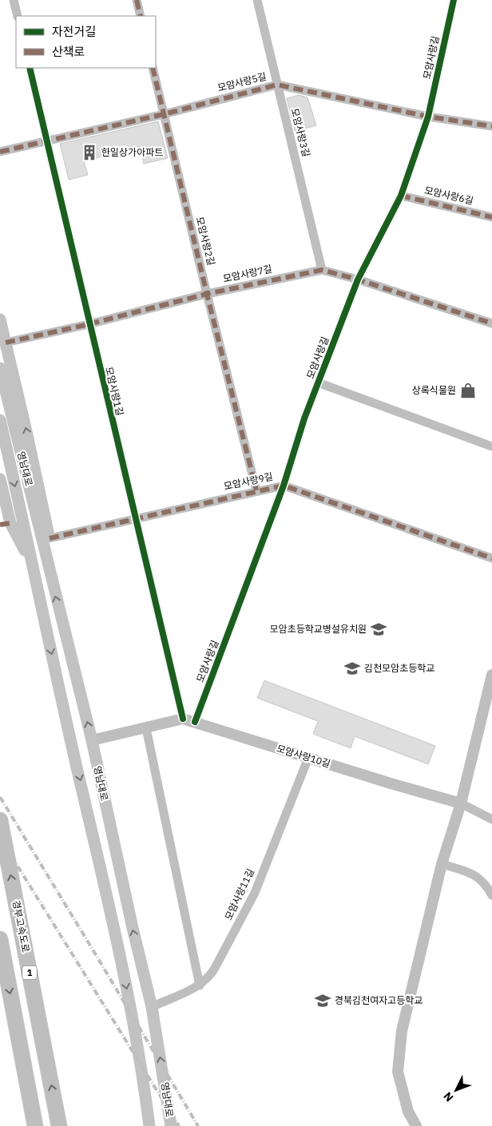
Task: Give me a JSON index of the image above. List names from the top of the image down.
{
  "streets": {
    "highway": ["경부고속도로", "1"],
    "main road": ["영남대로"],
    "street": [
      "모암사랑길",
      "모암사랑5길",
      "모암사랑3길",
      "모암사랑6길",
      "모암사랑2길",
      "모암사랑7길",
      "모암사랑1길",
      "모암사랑9길",
      "모암사랑10길",
      "모암사랑11길"
    ]
  },
  "crossings": [
    ["모암사랑길", "모암사랑5길"],
    ["모암사랑길", "모암사랑6길"],
    ["모암사랑길", "모암사랑7길"],
    ["모암사랑길", "모암사랑9길"],
    ["모암사랑길", "모암사랑10길"],
    ["모암사랑5길", "모암사랑3길"],
    ["모암사랑5길", "모암사랑2길"],
    ["모암사랑5길", "모암사랑1길"],
    ["모암사랑3길", "모암사랑7길"],
    ["모암사랑2길", "모암사랑7길"],
    ["모암사랑2길", "모암사랑9길"],
    ["모암사랑7길", "모암사랑1길"],
    ["모암사랑1길", "모암사랑9길"],
    ["모암사랑1길", "모암사랑10길"],
    ["영남대로", "모암사랑10길"],
    ["영남대로", "모암사랑11길"],
    ["모암사랑10길", "모암사랑11길"]
  ],
  "places": {
    "building": ["한일상가아파트"],
    "shop": ["상록식물원"],
    "school or university": ["모암초등학교병설유치원", "김천모암초등학교", "경북김천여자고등학교"]
  },
  "legend": ["자전거길", "산책로"],
  "north": "bottom left"
}
